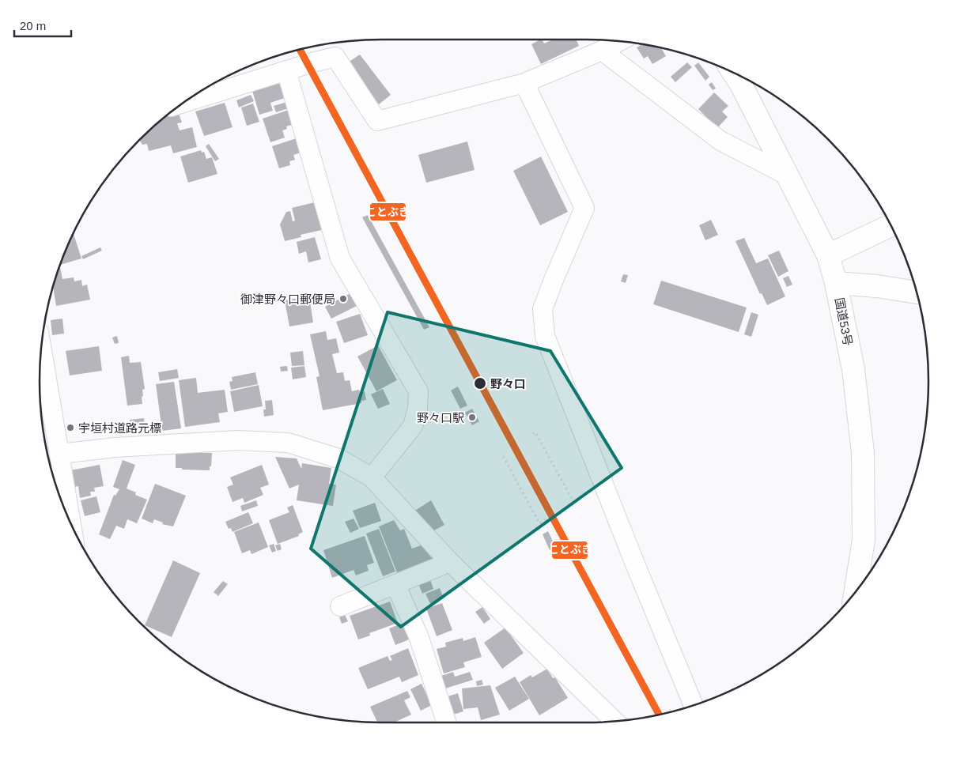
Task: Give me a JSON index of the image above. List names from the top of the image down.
{
  "streets": {
    "main road": ["国道53号"]
  },
  "places": [
    "御津野々口郵便局",
    "野々口",
    "野々口駅",
    "宇垣村道路元標"
  ],
  "lines": ["transit line ことぶき"],
  "scale_bar": "20 m"
}
